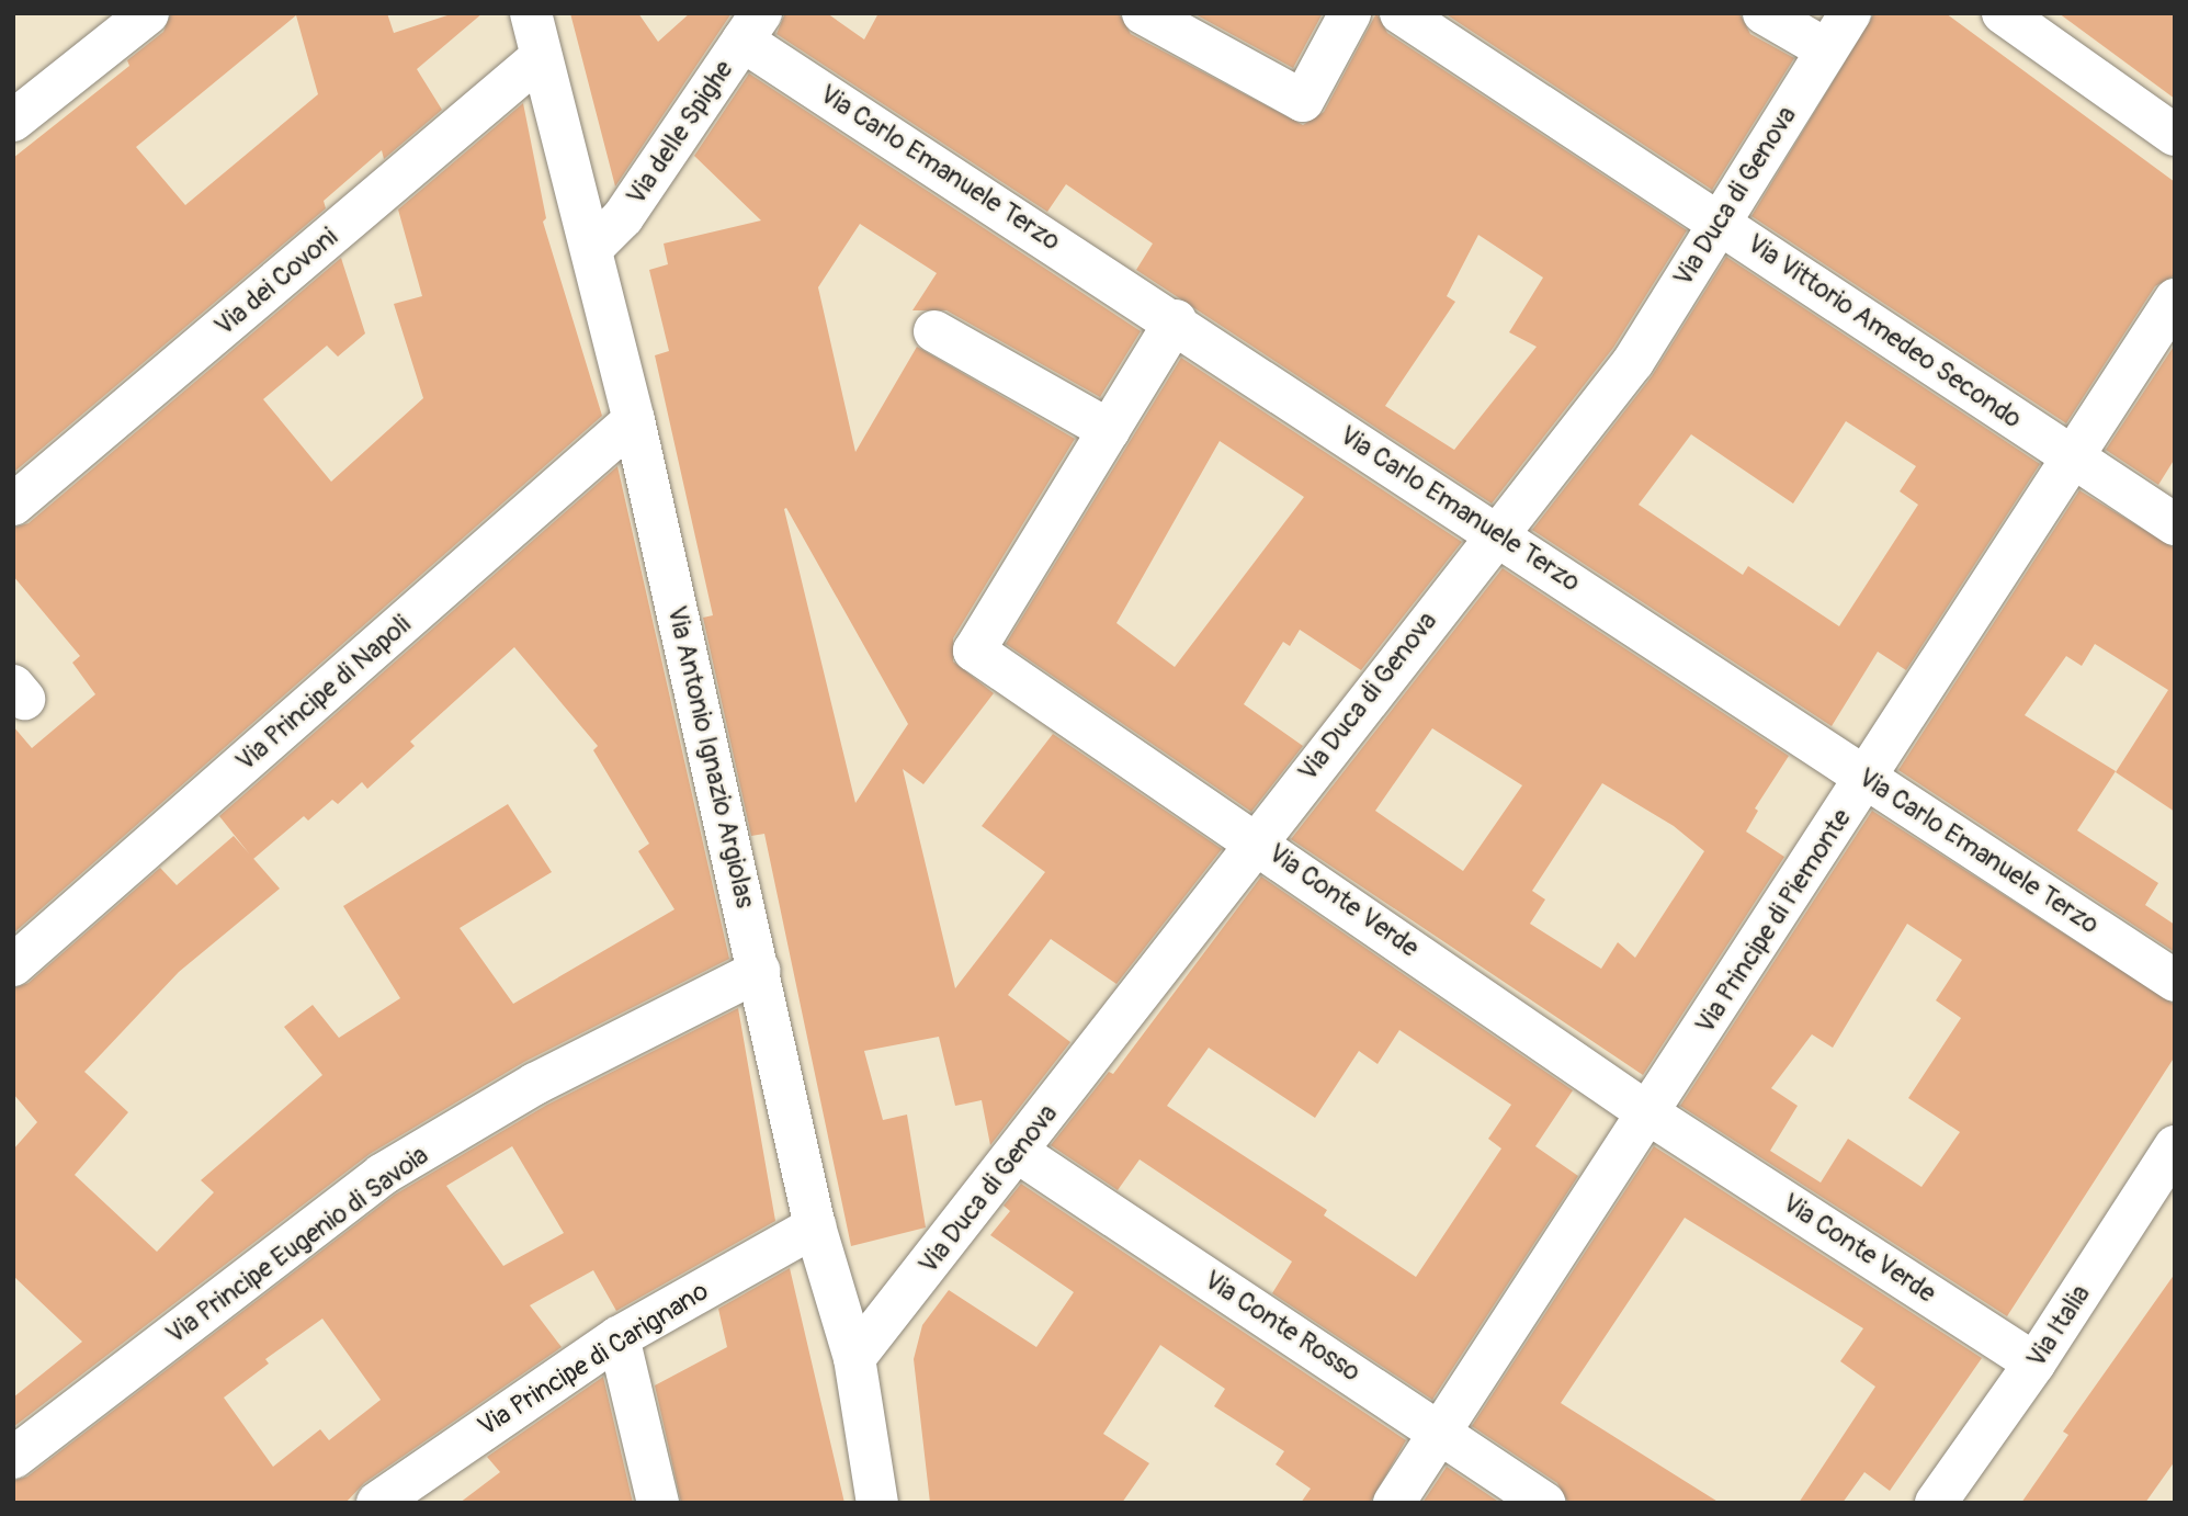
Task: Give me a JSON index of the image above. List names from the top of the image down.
{
  "streets": {
    "street": [
      "Via delle Spighe",
      "Via Carlo Emanuele Terzo",
      "Via Duca di Genova",
      "Via dei Covoni",
      "Via Vittorio Amedeo Secondo",
      "Via Principe di Napoli",
      "Via Antonio Ignazio Argiolas",
      "Via Conte Verde",
      "Via Principe di Piemonte",
      "Via Principe Eugenio di Savoia",
      "Via Conte Rosso",
      "Via Italia",
      "Via Principe di Carignano"
    ]
  },
  "crossings": [
    ["Via delle Spighe", "Via Carlo Emanuele Terzo"],
    ["Via delle Spighe", "Via Antonio Ignazio Argiolas"],
    ["Via Carlo Emanuele Terzo", "Via Duca di Genova"],
    ["Via Carlo Emanuele Terzo", "Via Conte Verde"],
    ["Via Carlo Emanuele Terzo", "Via Principe di Piemonte"],
    ["Via Duca di Genova", "Via Vittorio Amedeo Secondo"],
    ["Via Duca di Genova", "Via Antonio Ignazio Argiolas"],
    ["Via Duca di Genova", "Via Conte Verde"],
    ["Via Duca di Genova", "Via Conte Rosso"],
    ["Via dei Covoni", "Via Antonio Ignazio Argiolas"],
    ["Via Vittorio Amedeo Secondo", "Via Principe di Piemonte"],
    ["Via Principe di Napoli", "Via Antonio Ignazio Argiolas"],
    ["Via Antonio Ignazio Argiolas", "Via Principe Eugenio di Savoia"],
    ["Via Antonio Ignazio Argiolas", "Via Principe di Carignano"],
    ["Via Conte Verde", "Via Principe di Piemonte"],
    ["Via Conte Verde", "Via Italia"],
    ["Via Principe di Piemonte", "Via Conte Rosso"]
  ]
}
